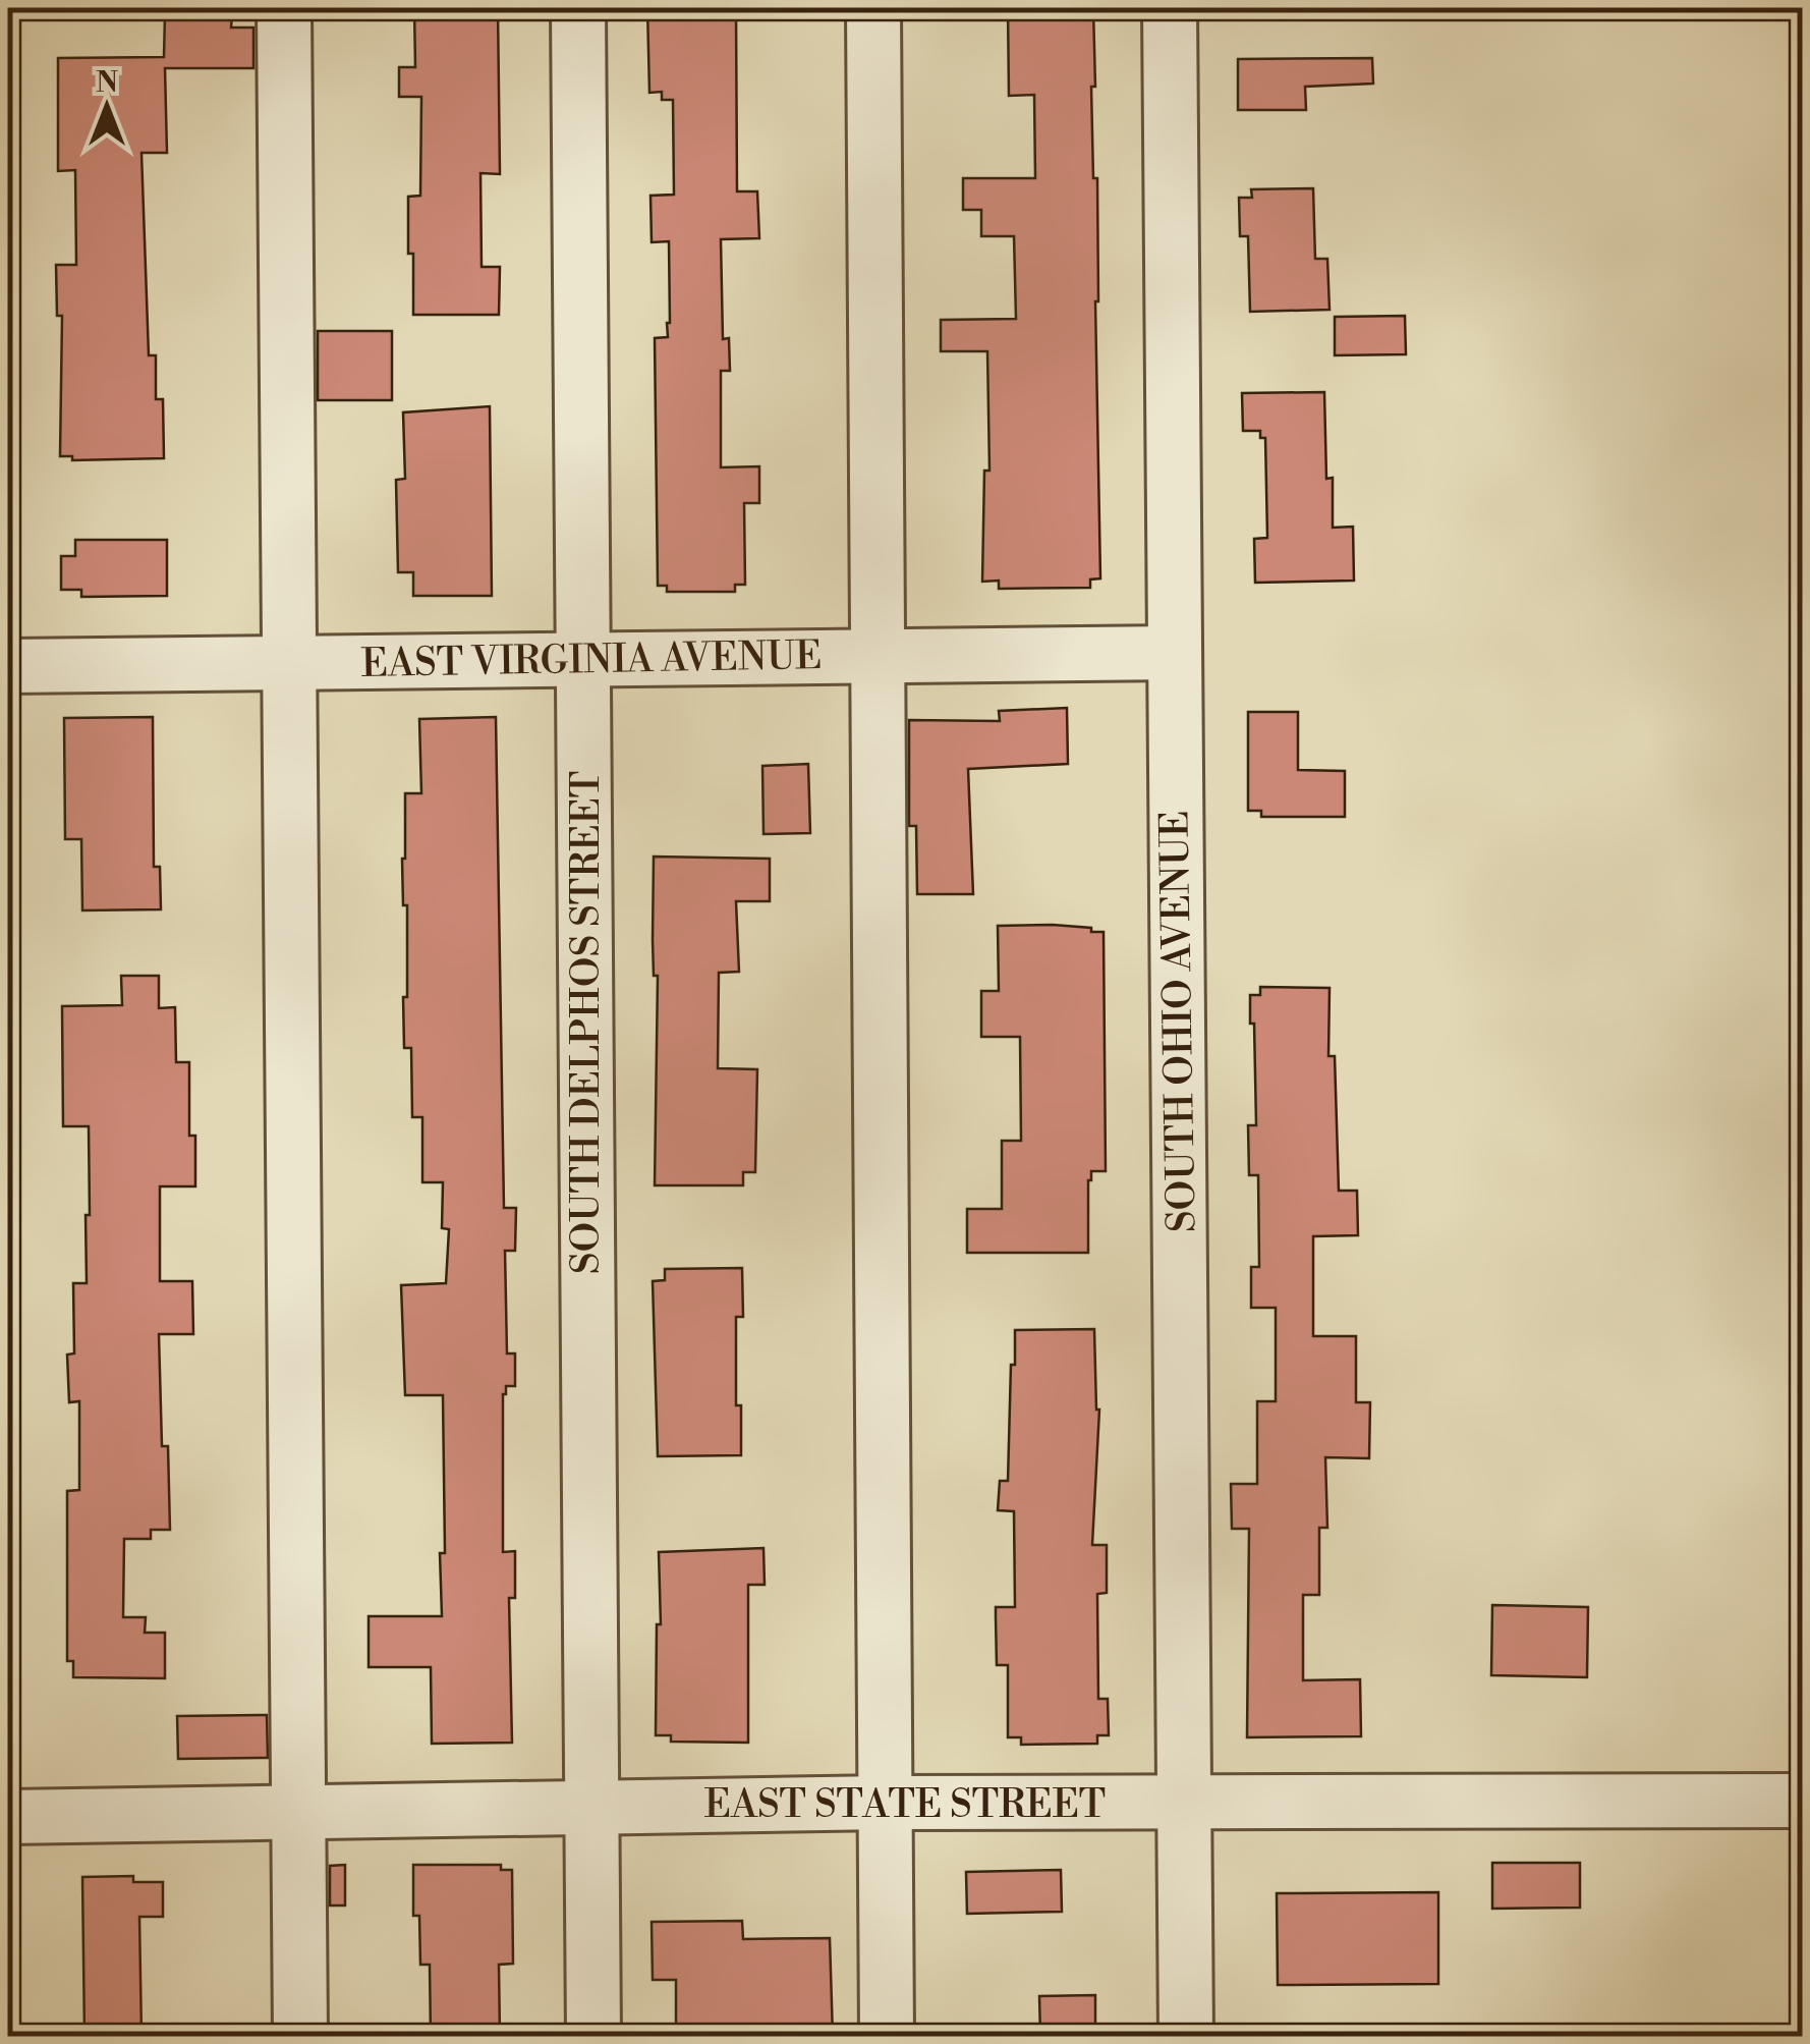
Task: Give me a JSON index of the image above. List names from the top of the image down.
{
  "streets": {
    "street": [
      "EAST VIRGINIA AVENUE",
      "SOUTH OHIO AVENUE",
      "SOUTH DELPHOS STREET",
      "EAST STATE STREET"
    ]
  },
  "crossings": [
    ["EAST VIRGINIA AVENUE", "SOUTH OHIO AVENUE"],
    ["EAST VIRGINIA AVENUE", "SOUTH DELPHOS STREET"],
    ["SOUTH OHIO AVENUE", "EAST STATE STREET"],
    ["SOUTH DELPHOS STREET", "EAST STATE STREET"]
  ],
  "north": "top"
}
